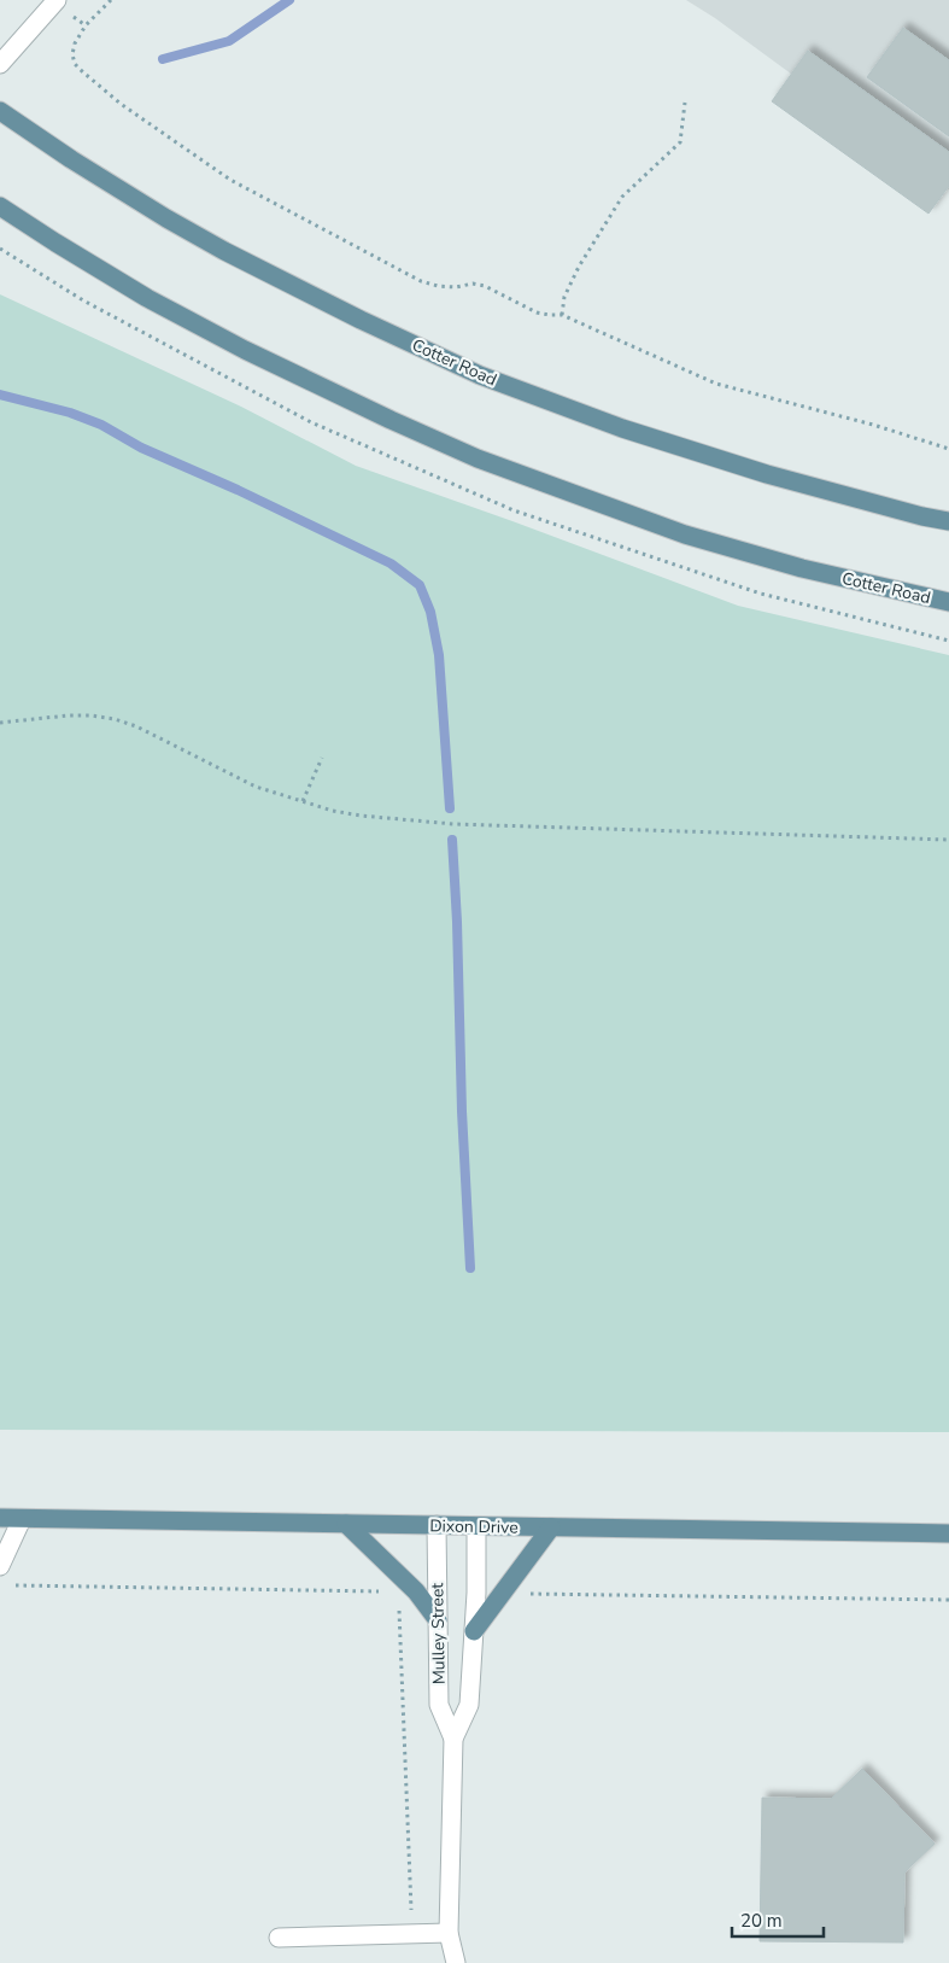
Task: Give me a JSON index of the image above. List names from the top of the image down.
{
  "streets": {
    "main road": ["Cotter Road", "Dixon Drive"],
    "street": ["Mulley Street"]
  },
  "crossings": [
    ["Dixon Drive", "Mulley Street"]
  ],
  "scale_bar": "20 m"
}
